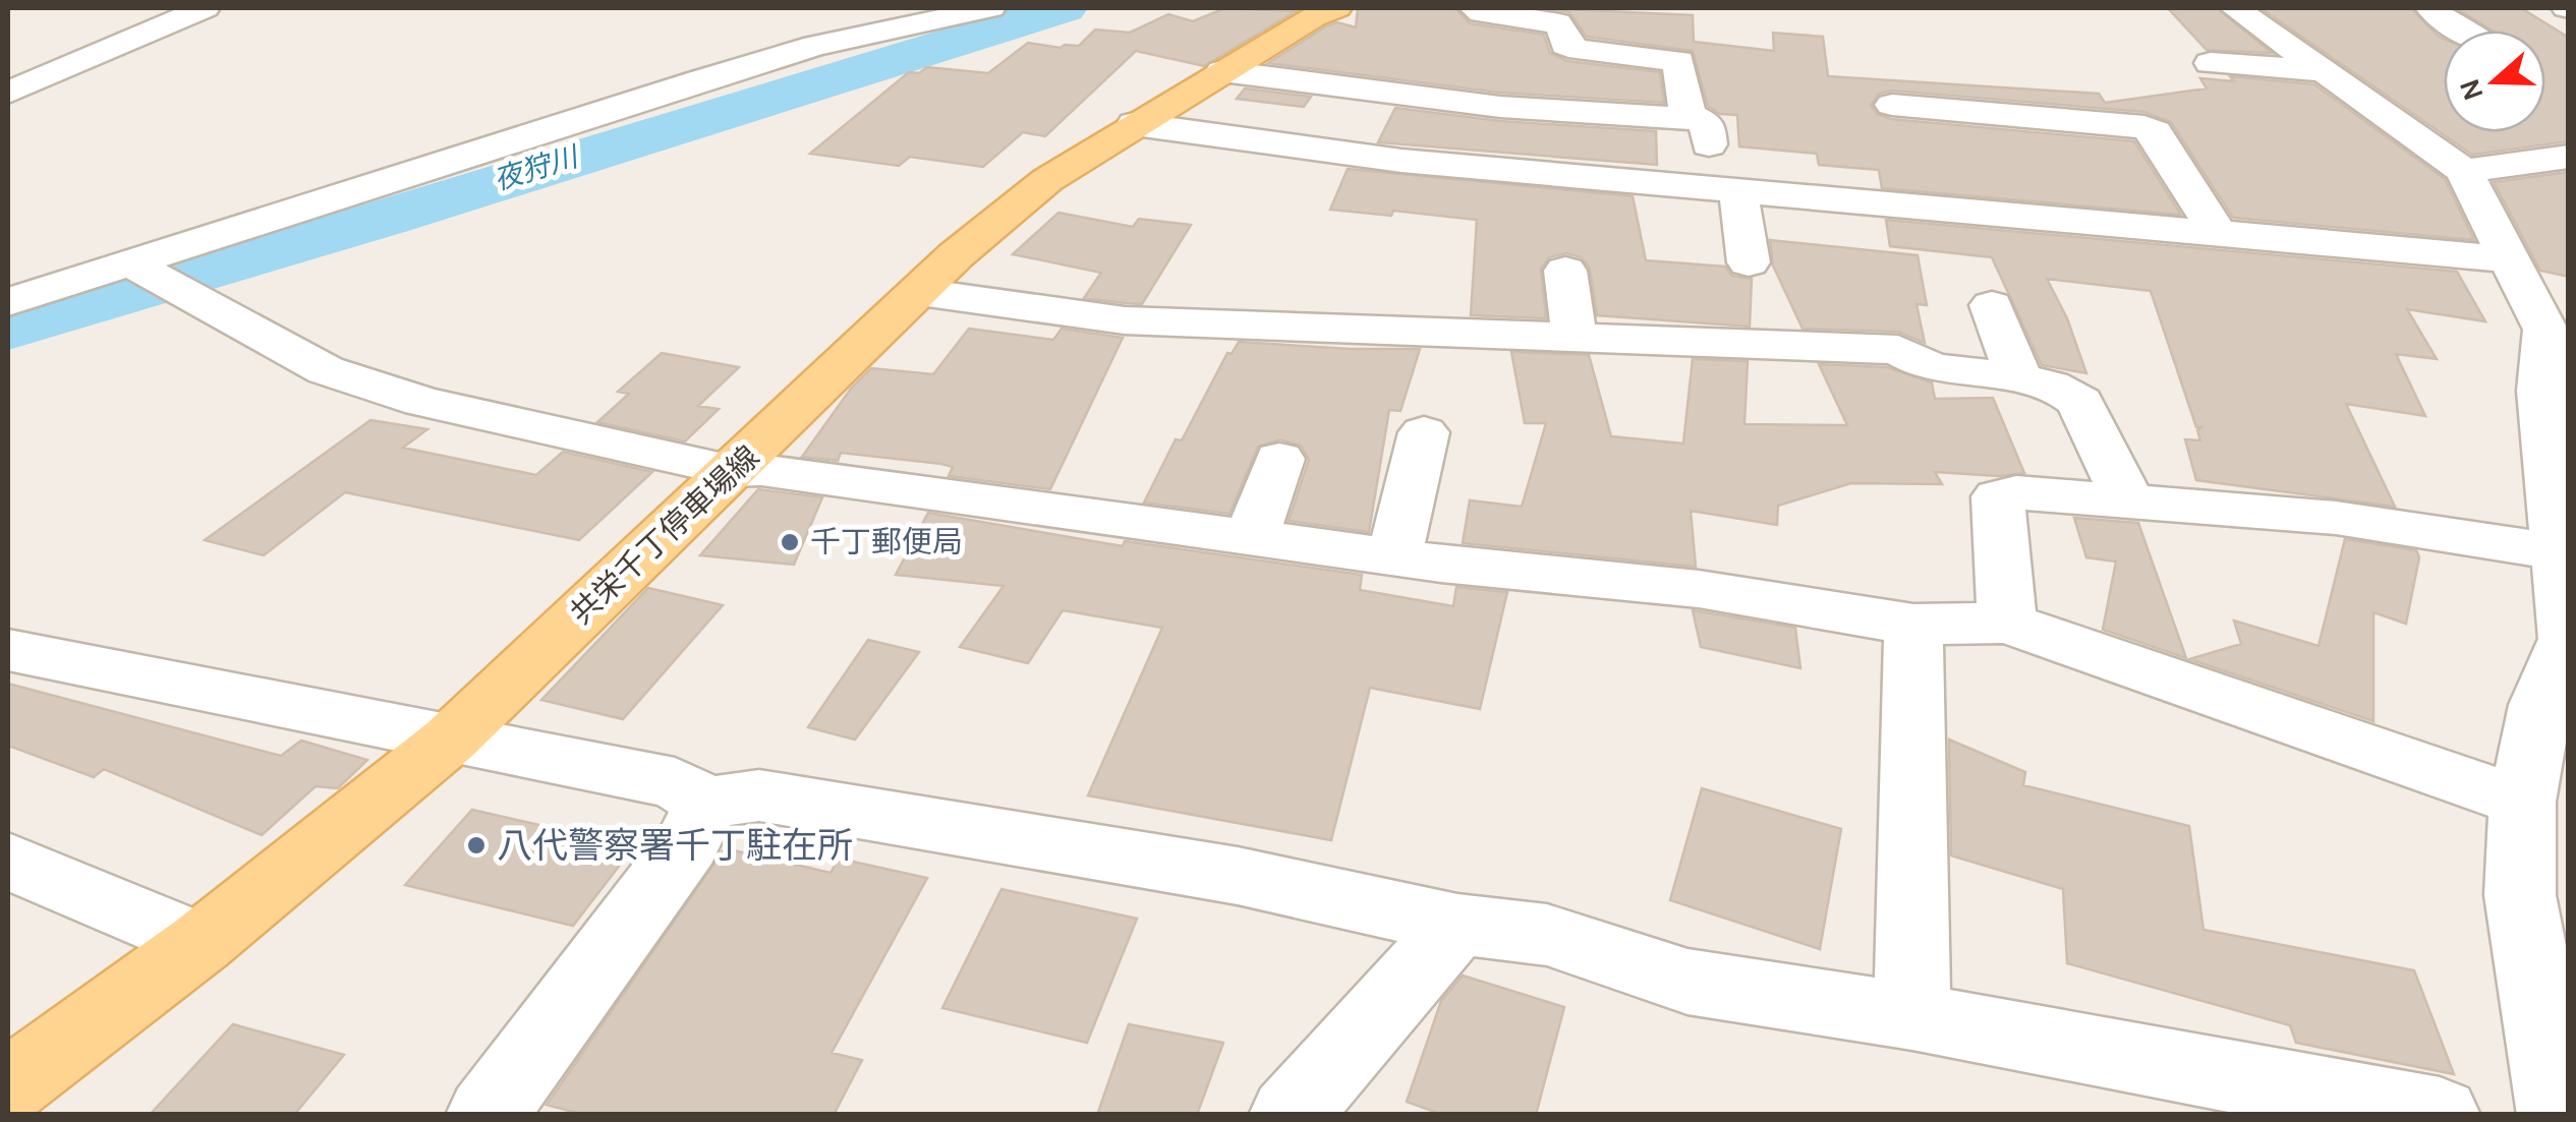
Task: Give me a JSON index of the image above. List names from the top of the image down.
{
  "streets": {
    "main road": ["共栄千丁停車場線"]
  },
  "water": ["夜狩川"],
  "places": ["千丁郵便局", "八代警察署千丁駐在所"],
  "north": "left"
}
